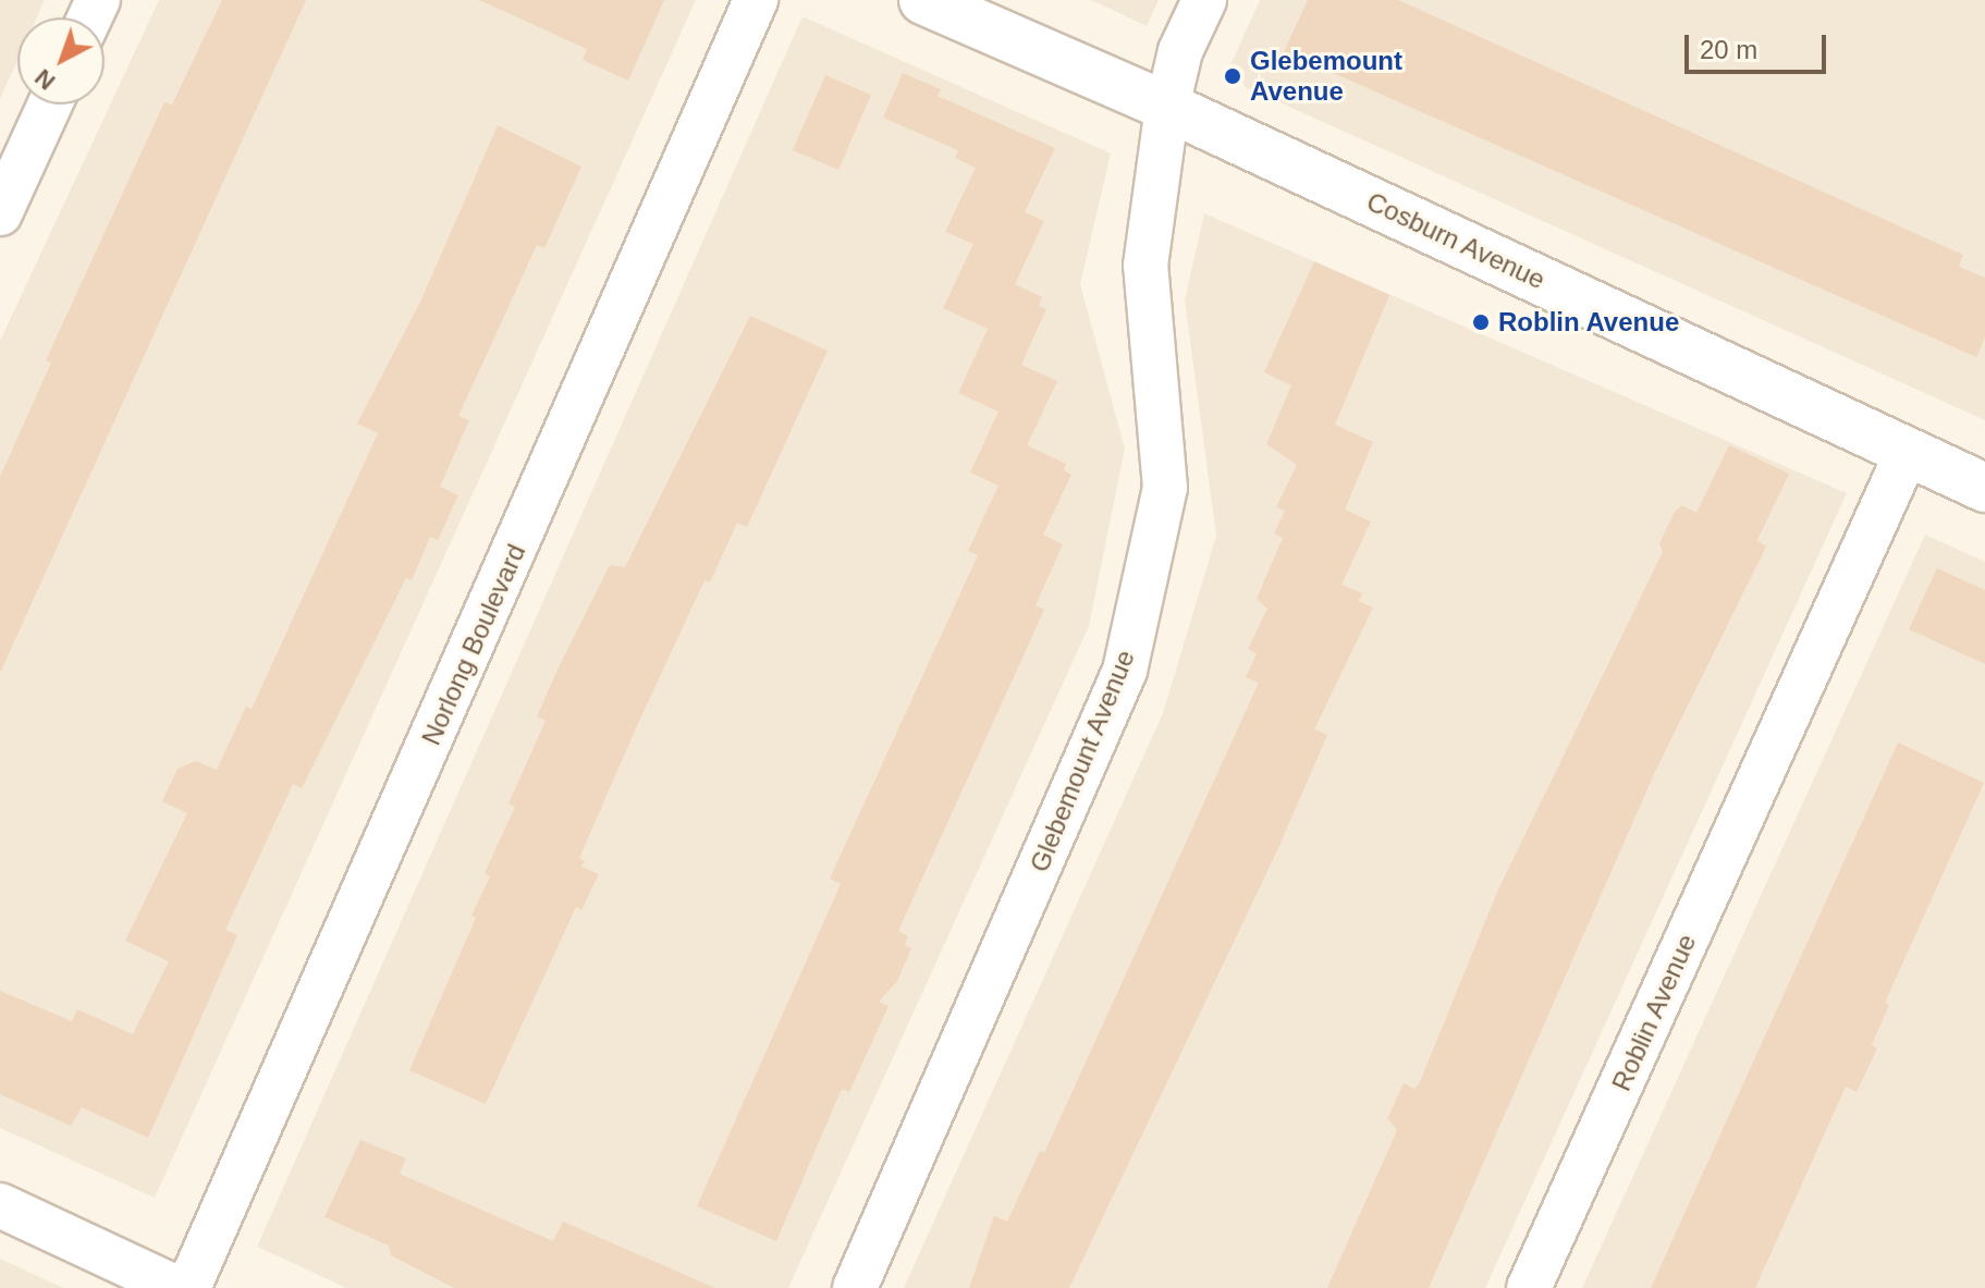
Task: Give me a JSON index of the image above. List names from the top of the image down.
{
  "streets": {
    "street": [
      "Cosburn Avenue",
      "Norlong Boulevard",
      "Glebemount Avenue",
      "Roblin Avenue"
    ]
  },
  "crossings": [
    ["Cosburn Avenue", "Glebemount Avenue"],
    ["Cosburn Avenue", "Roblin Avenue"]
  ],
  "places": ["Glebemount Avenue", "Roblin Avenue"],
  "scale_bar": "20 m",
  "north": "bottom left"
}
